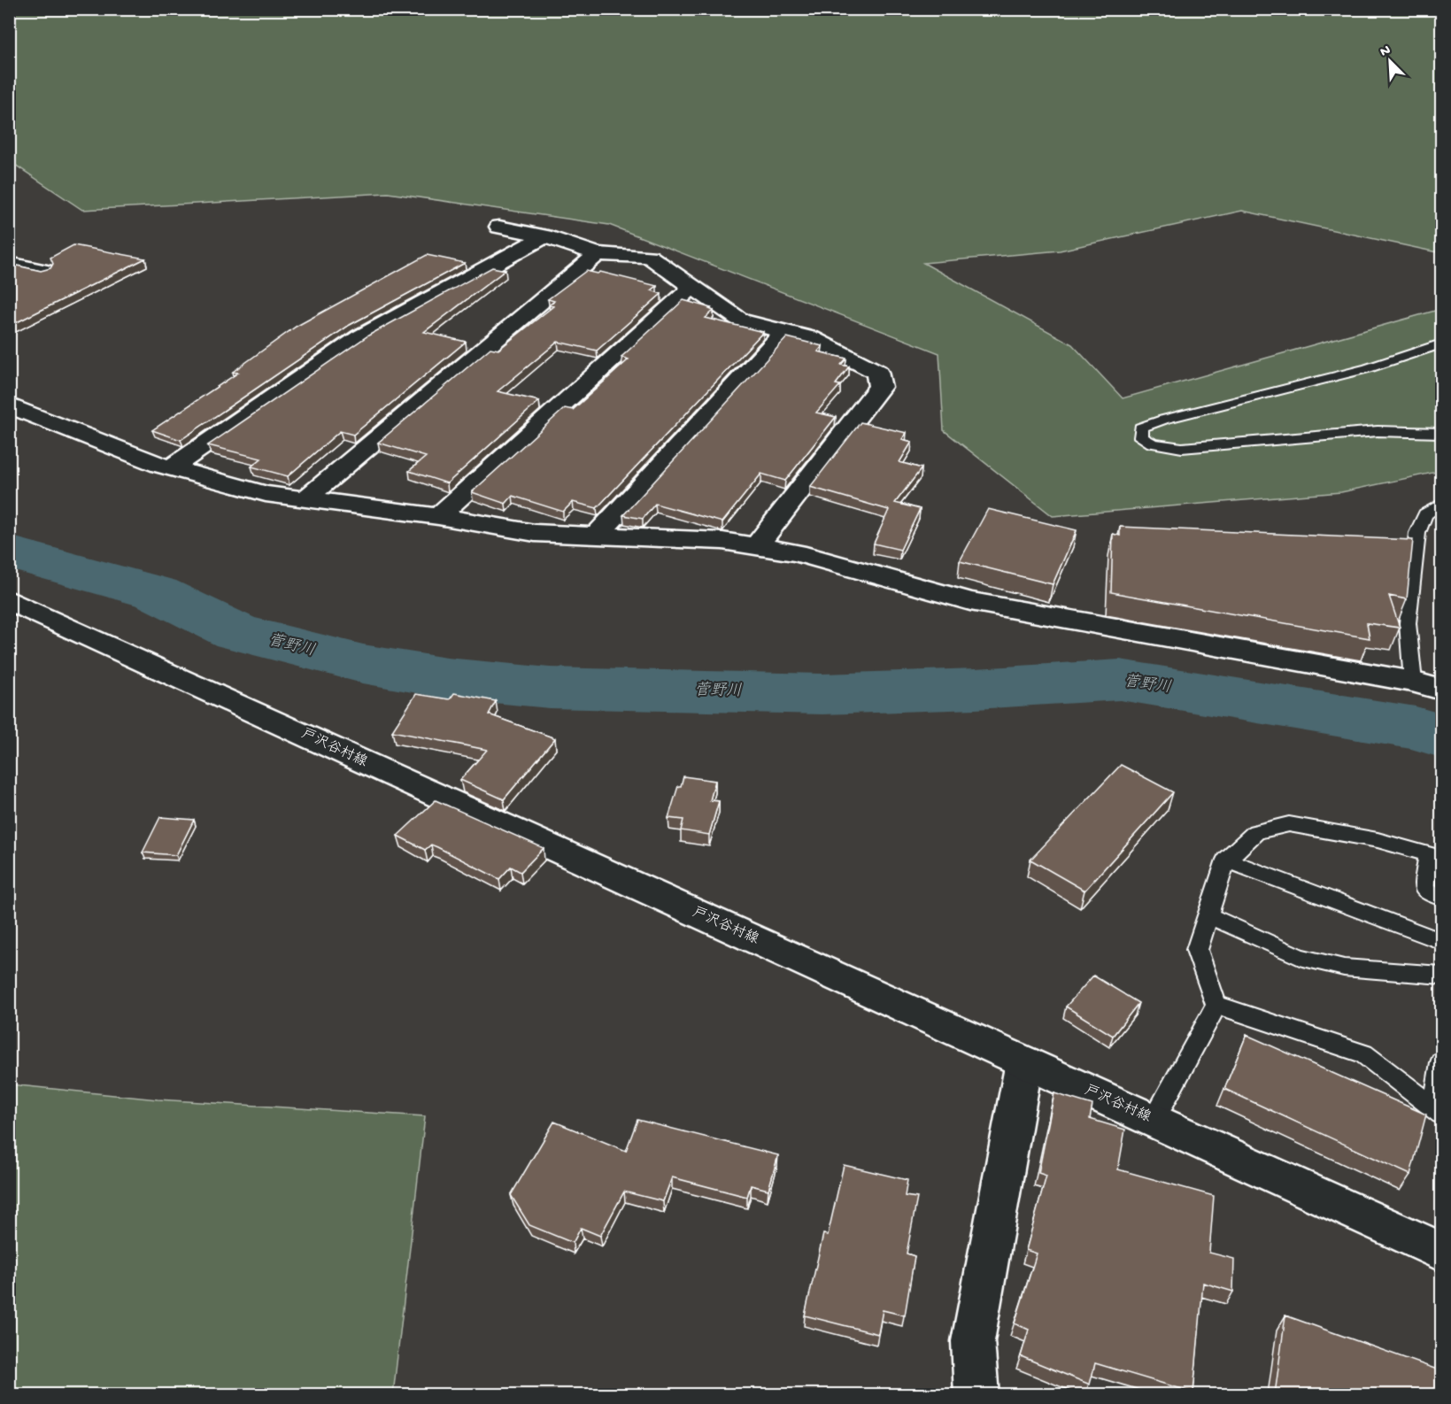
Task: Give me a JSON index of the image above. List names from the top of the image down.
{
  "streets": {
    "street": ["戸沢谷村線"]
  },
  "water": ["菅野川"],
  "north": "top left"
}
